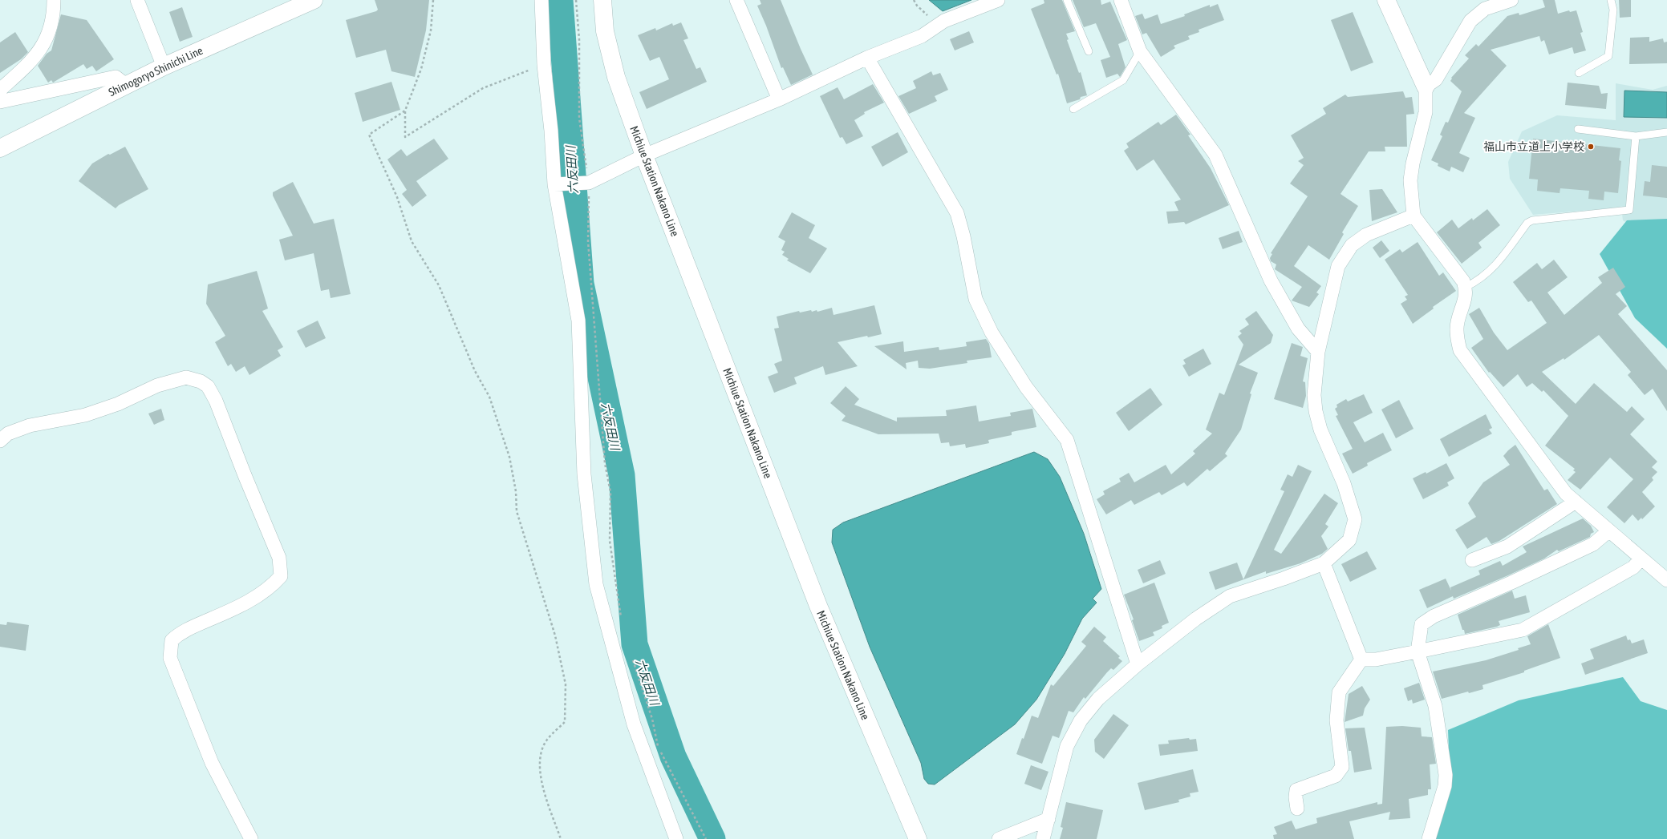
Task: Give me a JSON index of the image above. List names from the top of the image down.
{
  "streets": {
    "main road": ["Shimogoryo Shinichi Line", "Michiue Station Nakano Line"]
  },
  "water": ["六反田川"],
  "places": ["福山市立道上小学校"]
}
